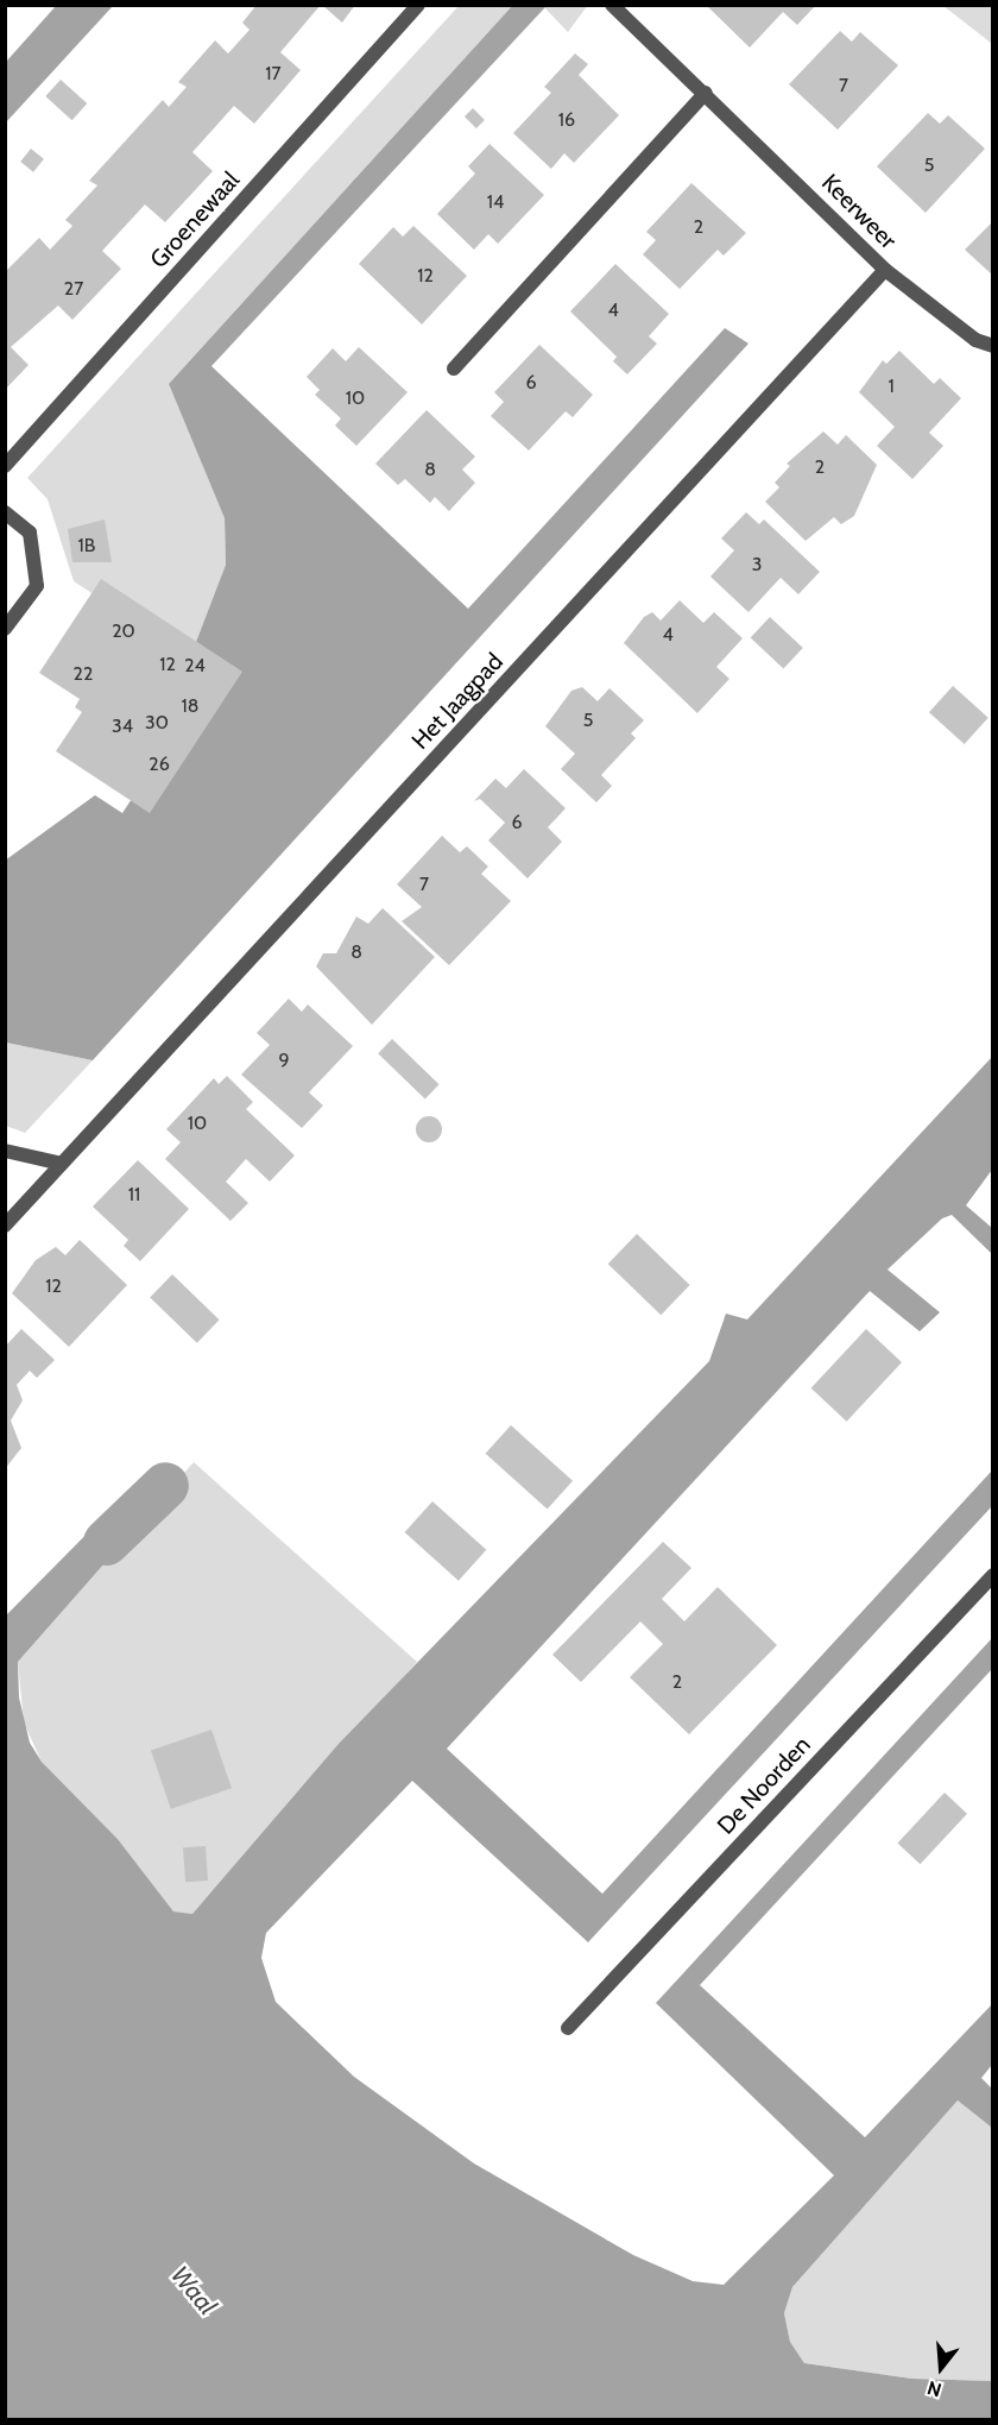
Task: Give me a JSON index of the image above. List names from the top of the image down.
{
  "streets": {
    "street": [
      "Keerweer",
      "Groenewaal",
      "Het Jaagpad",
      "De Noorden"
    ]
  },
  "crossings": [
    ["Keerweer", "Het Jaagpad"]
  ],
  "water": ["Waal"],
  "house_numbers": [
    "17",
    "7",
    "16",
    "5",
    "14",
    "2",
    "12",
    "27",
    "4",
    "6",
    "1",
    "10",
    "2",
    "8",
    "1B",
    "3",
    "20",
    "4",
    "12",
    "24",
    "22",
    "18",
    "5",
    "30",
    "34",
    "26",
    "6",
    "7",
    "8",
    "9",
    "10",
    "11",
    "12",
    "2"
  ],
  "north": "bottom"
}
